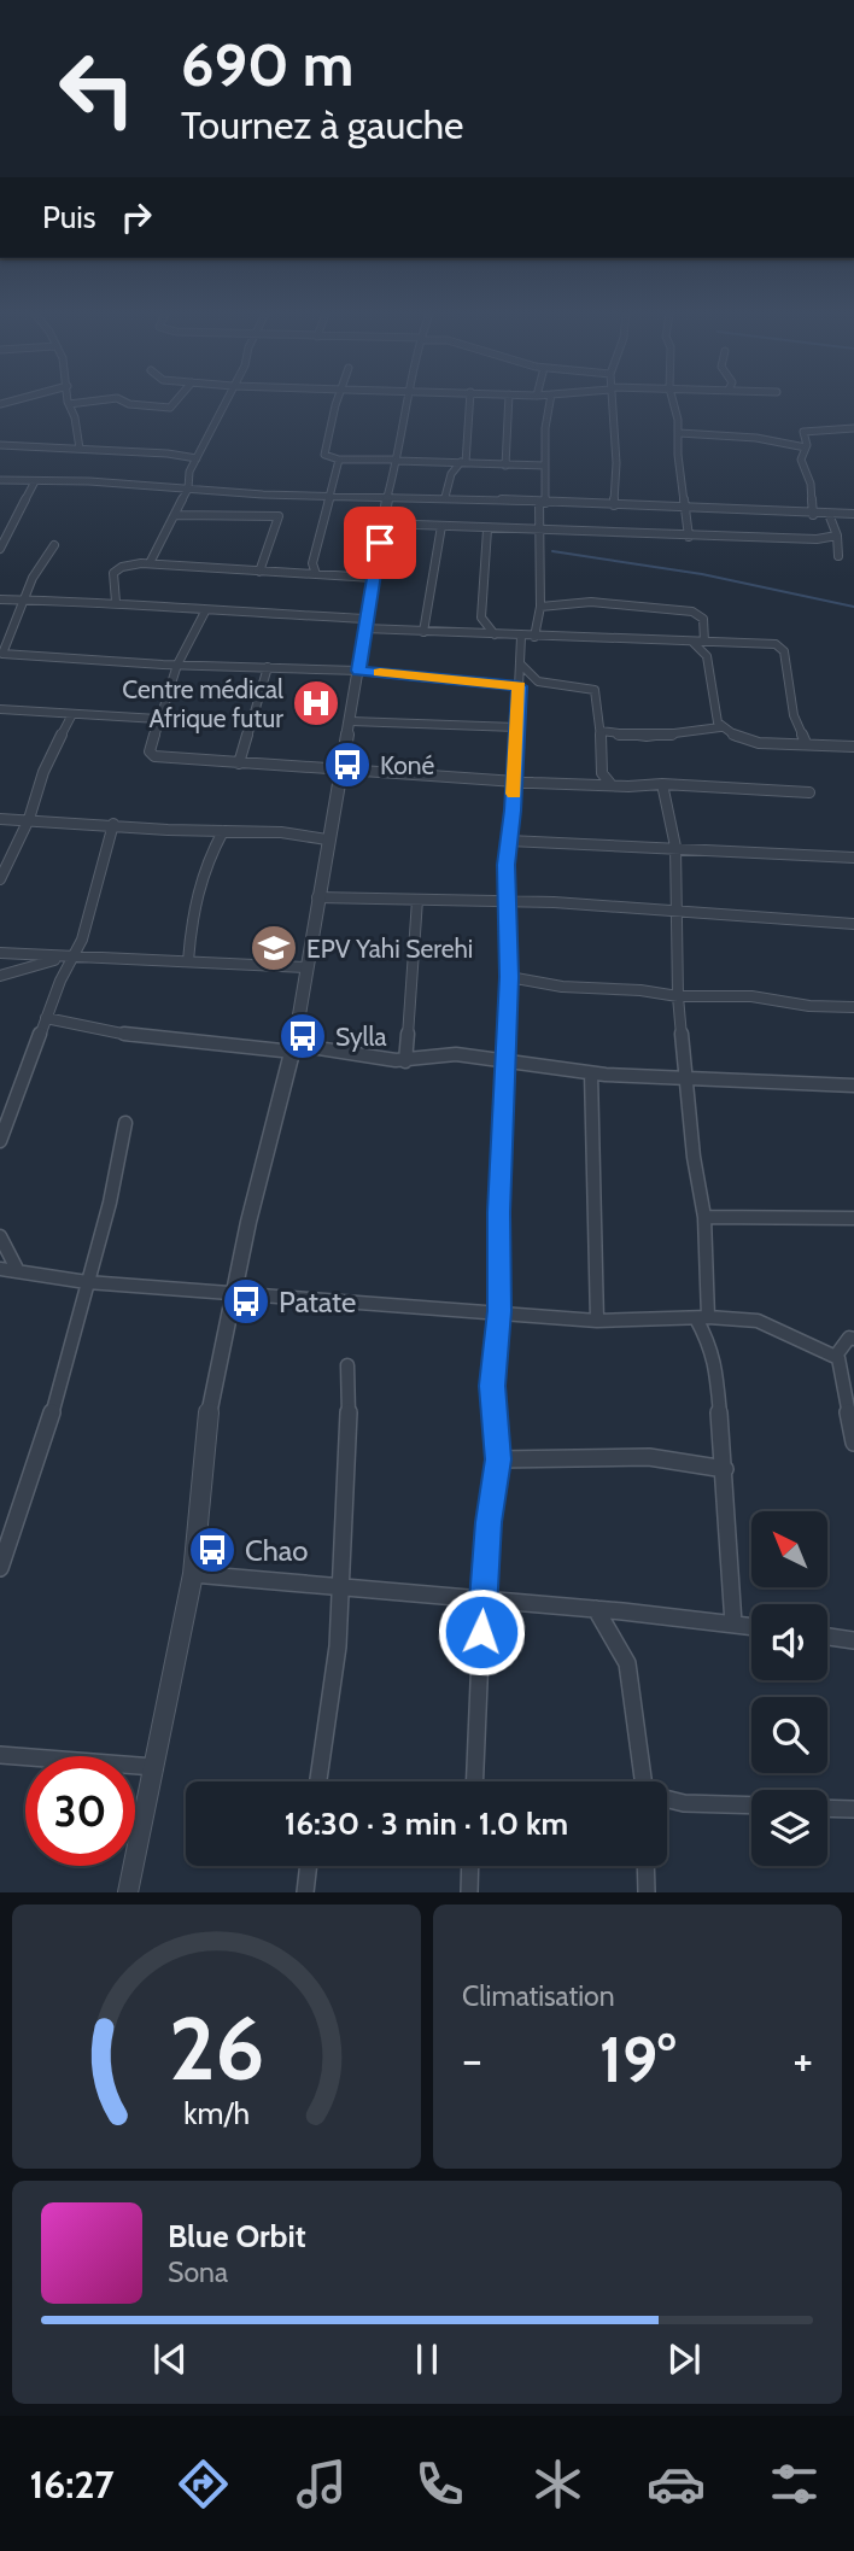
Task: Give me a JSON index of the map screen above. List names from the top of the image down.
{
  "places": {
    "hospital": ["Centre médical Afrique futur"],
    "bus stop": [
      "Koné",
      "Sylla",
      "Patate",
      "Chao"
    ],
    "school or university": ["EPV Yahi Serehi"]
  },
  "north": "top left",
  "page": {
    "turn": ["690 m", "Tournez à gauche"],
    "then": "Puis",
    "limit": "30",
    "trip": "16:30 · 3 min · 1.0 km",
    "tile": "Climatisation",
    "heat": ["−", "19°", "+"],
    "song": ["Blue Orbit", "Sona"],
    "tabs": "16:27",
    "gauge": ["26", "km/h"]
  }
}
